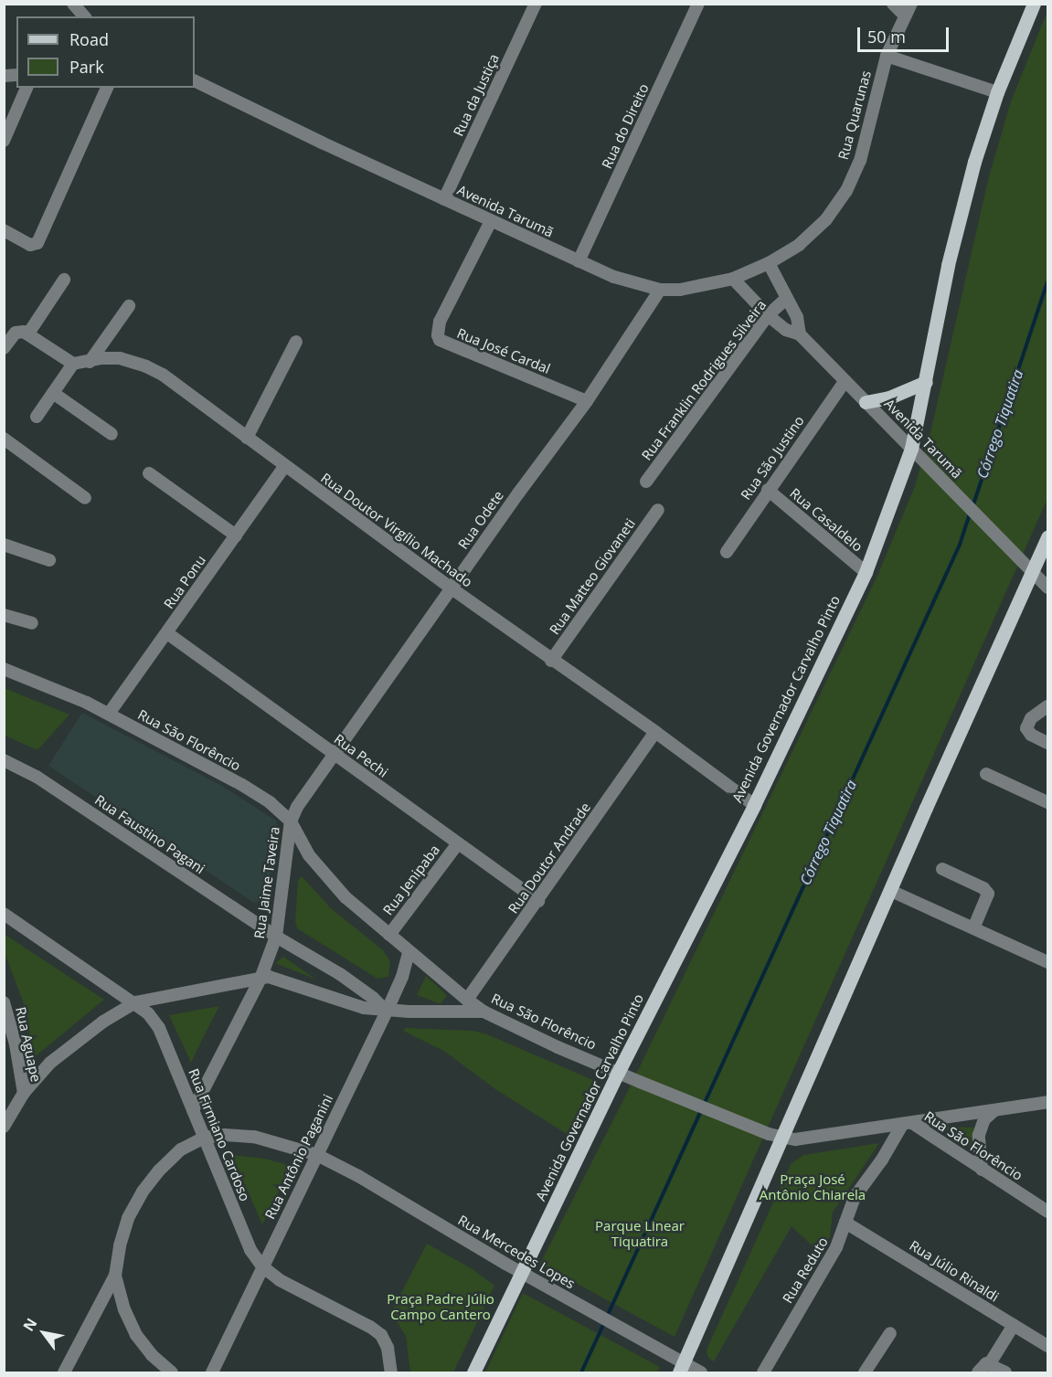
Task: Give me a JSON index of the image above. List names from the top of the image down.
{
  "streets": {
    "main road": ["Avenida Governador Carvalho Pinto"],
    "street": [
      "Rua da Justiça",
      "Rua Quarunas",
      "Rua do Direito",
      "Avenida Tarumã",
      "Rua José Cardal",
      "Rua Franklin Rodrigues Silveira",
      "Rua São Justino",
      "Rua Odete",
      "Rua Casaldelo",
      "Rua Doutor Virgílio Machado",
      "Rua Matteo Giovaneti",
      "Rua Ponu",
      "Rua São Florêncio",
      "Rua Pechi",
      "Rua Faustino Pagani",
      "Rua Doutor Andrade",
      "Rua Jenipaba",
      "Rua Jaime Taveira",
      "Rua Aguape",
      "Rua Firmiano Cardoso",
      "Rua Antônio Paganini",
      "Rua Mercedes Lopes",
      "Rua Reduto",
      "Rua Júlio Rinaldi"
    ]
  },
  "crossings": [
    ["Rua da Justiça", "Avenida Tarumã"],
    ["Rua Quarunas", "Avenida Tarumã"],
    ["Rua do Direito", "Avenida Tarumã"],
    ["Avenida Tarumã", "Rua José Cardal"],
    ["Avenida Tarumã", "Rua Franklin Rodrigues Silveira"],
    ["Avenida Tarumã", "Rua São Justino"],
    ["Avenida Tarumã", "Rua Odete"],
    ["Avenida Tarumã", "Avenida Governador Carvalho Pinto"],
    ["Rua José Cardal", "Rua Odete"],
    ["Rua São Justino", "Rua Casaldelo"],
    ["Rua Odete", "Rua Doutor Virgílio Machado"],
    ["Rua Odete", "Rua São Florêncio"],
    ["Rua Odete", "Rua Pechi"],
    ["Rua Odete", "Rua Jaime Taveira"],
    ["Rua Casaldelo", "Avenida Governador Carvalho Pinto"],
    ["Rua Doutor Virgílio Machado", "Rua Matteo Giovaneti"],
    ["Rua Doutor Virgílio Machado", "Rua Ponu"],
    ["Rua Doutor Virgílio Machado", "Avenida Governador Carvalho Pinto"],
    ["Rua Doutor Virgílio Machado", "Rua Doutor Andrade"],
    ["Rua Ponu", "Rua São Florêncio"],
    ["Rua Ponu", "Rua Pechi"],
    ["Avenida Governador Carvalho Pinto", "Rua São Florêncio"],
    ["Avenida Governador Carvalho Pinto", "Rua Mercedes Lopes"],
    ["Rua São Florêncio", "Rua Doutor Andrade"],
    ["Rua São Florêncio", "Rua Jenipaba"],
    ["Rua São Florêncio", "Rua Jaime Taveira"],
    ["Rua São Florêncio", "Rua Antônio Paganini"],
    ["Rua São Florêncio", "Rua Reduto"],
    ["Rua Pechi", "Rua Doutor Andrade"],
    ["Rua Pechi", "Rua Jenipaba"],
    ["Rua Faustino Pagani", "Rua Jaime Taveira"],
    ["Rua Faustino Pagani", "Rua Antônio Paganini"],
    ["Rua Jaime Taveira", "Rua Firmiano Cardoso"],
    ["Rua Firmiano Cardoso", "Rua Antônio Paganini"],
    ["Rua Firmiano Cardoso", "Rua Mercedes Lopes"],
    ["Rua Antônio Paganini", "Rua Mercedes Lopes"],
    ["Rua Reduto", "Rua Júlio Rinaldi"]
  ],
  "water": ["Córrego Tiquatira"],
  "parks": ["Praça José Antônio Chiarela", "Parque Linear Tiquatira", "Praça Padre Júlio Campo Cantero"],
  "legend": ["Road", "Park"],
  "scale_bar": "50 m",
  "north": "top left"
}
